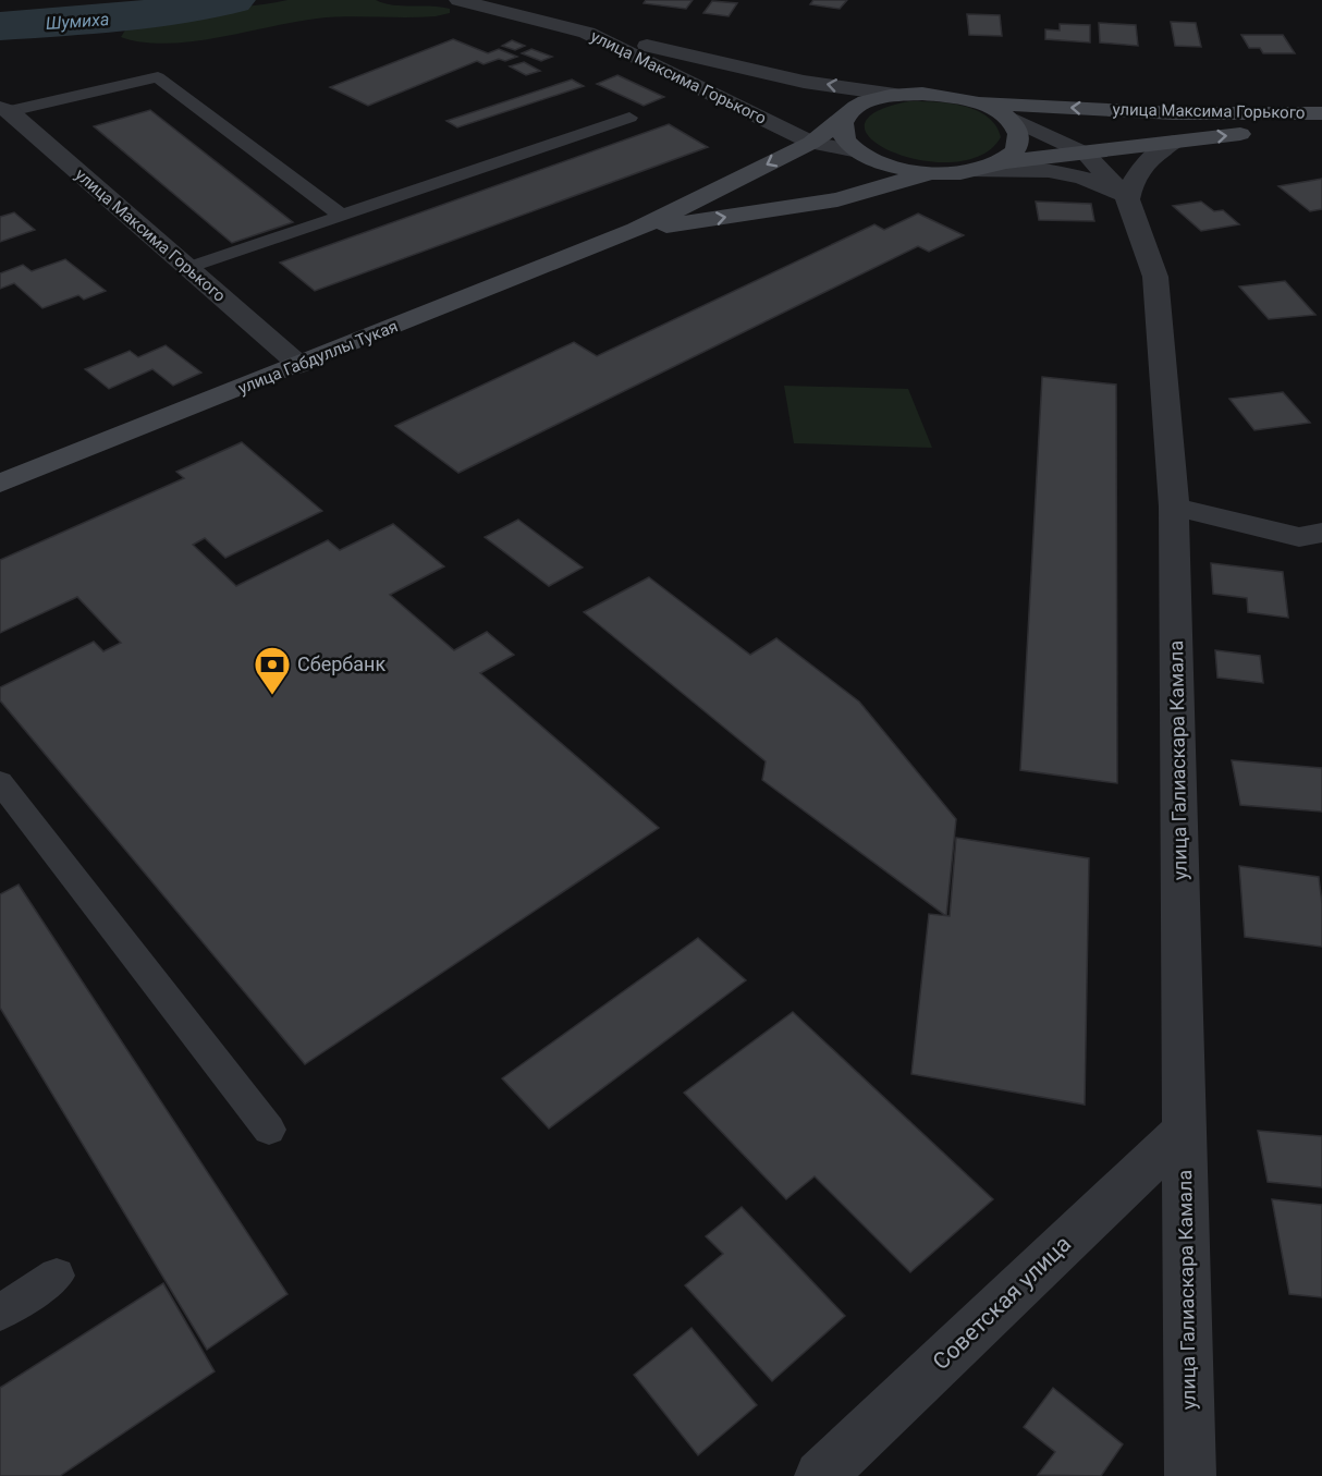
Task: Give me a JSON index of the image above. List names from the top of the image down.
{
  "streets": {
    "main road": ["улица Максима Горького", "улица Габдуллы Тукая"],
    "street": ["улица Галиаскара Камала", "Советская улица"]
  },
  "crossings": [
    ["улица Максима Горького", "улица Габдуллы Тукая"],
    ["улица Максима Горького", "улица Галиаскара Камала"],
    ["улица Галиаскара Камала", "Советская улица"]
  ],
  "water": ["Шумиха"],
  "places": {
    "bank": ["Сбербанк"]
  }
}
